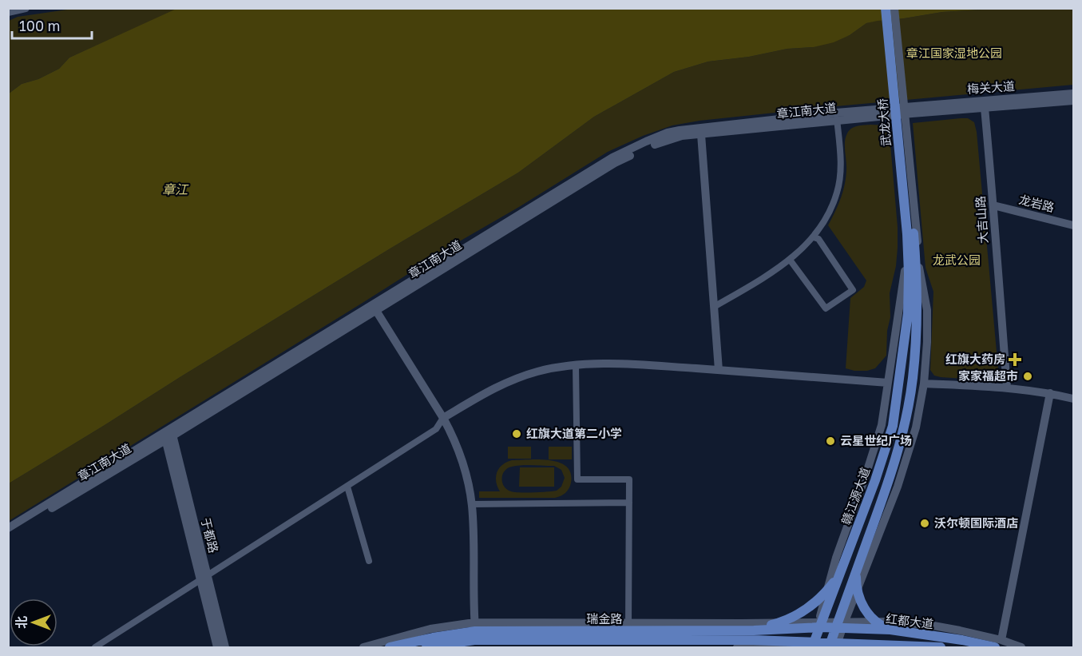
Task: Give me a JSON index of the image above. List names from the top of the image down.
{
  "streets": {
    "main road": [
      "武龙大桥",
      "赣江源大道",
      "瑞金路",
      "红都大道"
    ],
    "street": [
      "梅关大道",
      "章江南大道",
      "龙岩路",
      "大吉山路",
      "于都路"
    ]
  },
  "crossings": [
    ["梅关大道", "章江南大道"],
    ["梅关大道", "大吉山路"],
    ["章江南大道", "于都路"],
    ["武龙大桥", "赣江源大道"],
    ["龙岩路", "大吉山路"],
    ["赣江源大道", "瑞金路"],
    ["赣江源大道", "红都大道"],
    ["瑞金路", "红都大道"]
  ],
  "water": ["章江"],
  "parks": ["章江国家湿地公园", "龙武公园"],
  "places": {
    "health": ["红旗大药房"],
    "other": [
      "家家福超市",
      "红旗大道第二小学",
      "云星世纪广场",
      "沃尔顿国际酒店"
    ]
  },
  "scale_bar": "100 m",
  "north": "left"
}
